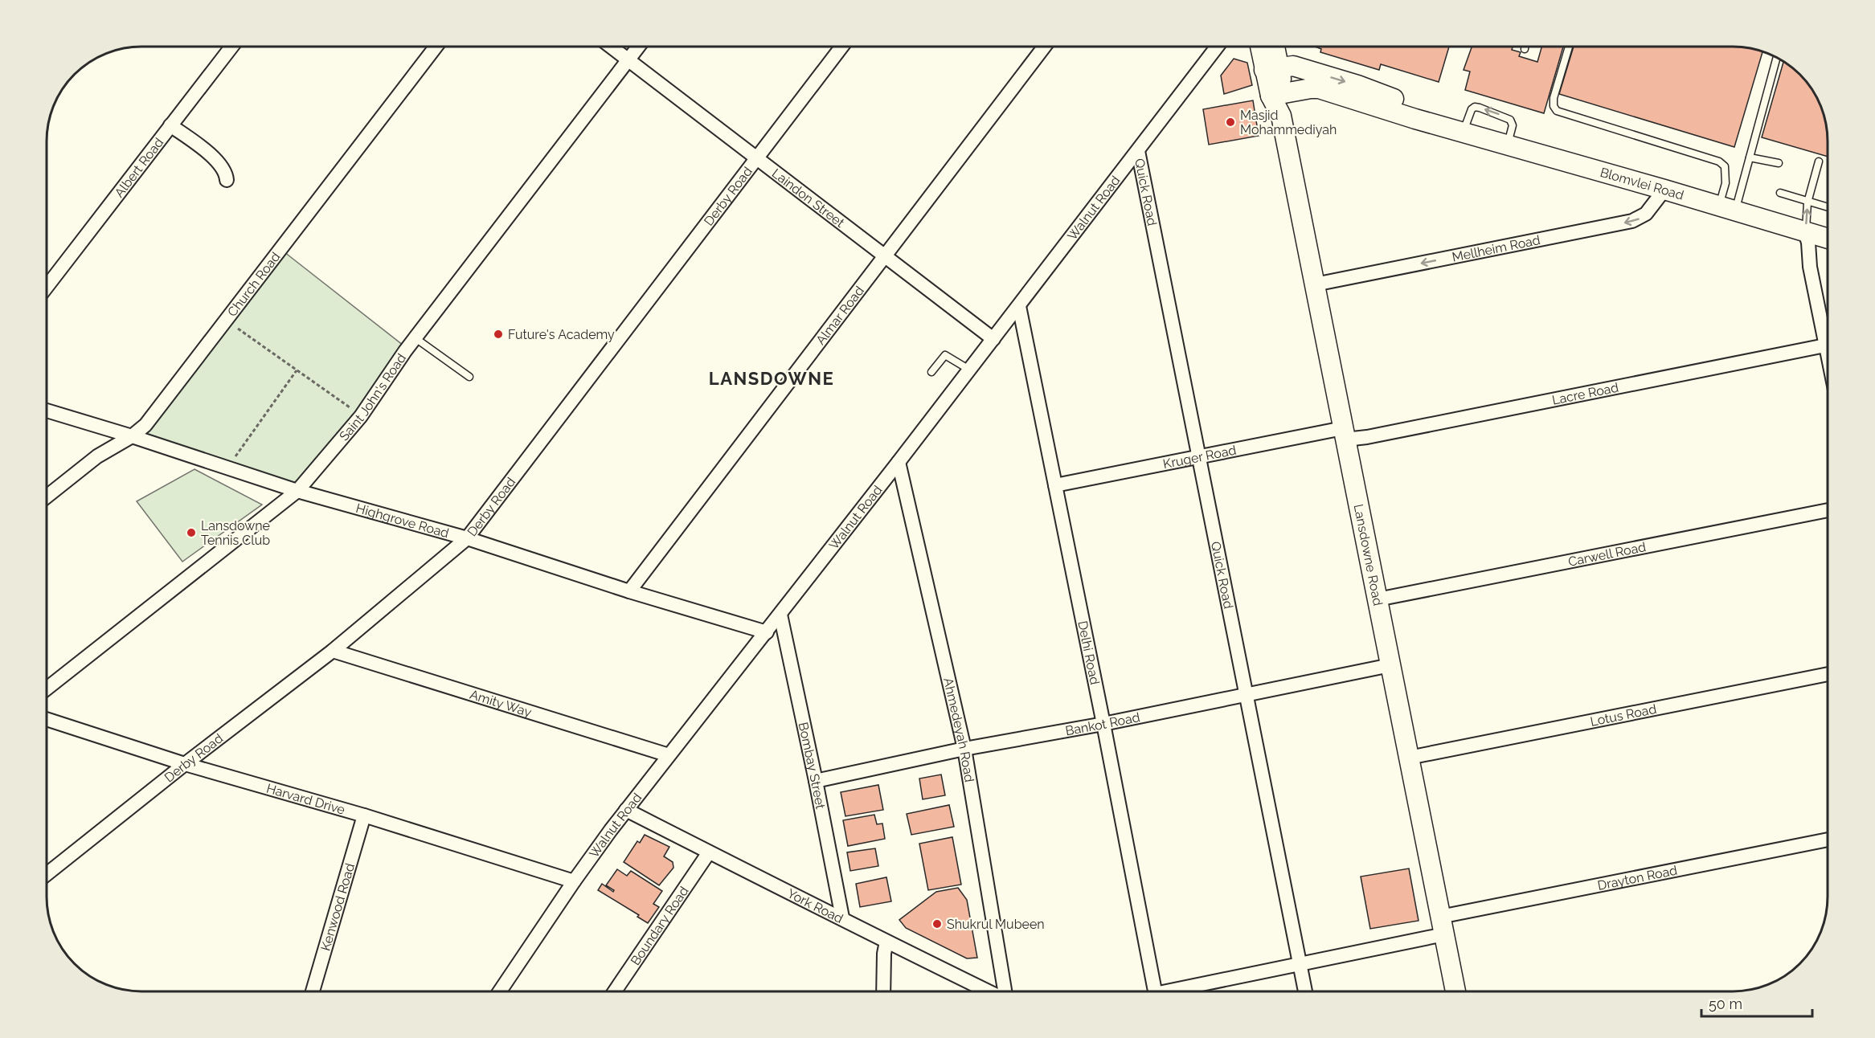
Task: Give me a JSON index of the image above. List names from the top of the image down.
{
  "streets": {
    "street": [
      "Albert Road",
      "Blomvlei Road",
      "Quick Road",
      "Derby Road",
      "Laindon Street",
      "Walnut Road",
      "Mellheim Road",
      "Church Road",
      "Almar Road",
      "Lacre Road",
      "Saint John's Road",
      "Kruger Road",
      "Highgrove Road",
      "Carwell Road",
      "Lansdowne Road",
      "Delhi Road",
      "Amity Way",
      "Lotus Road",
      "Bankot Road",
      "Ahmedeyah Road",
      "Bombay Street",
      "Harvard Drive",
      "Drayton Road",
      "York Road",
      "Kenwood Road",
      "Boundary Road"
    ]
  },
  "crossings": [
    ["Blomvlei Road", "Mellheim Road"],
    ["Blomvlei Road", "Lansdowne Road"],
    ["Quick Road", "Walnut Road"],
    ["Quick Road", "Kruger Road"],
    ["Quick Road", "Bankot Road"],
    ["Quick Road", "Drayton Road"],
    ["Derby Road", "Laindon Street"],
    ["Derby Road", "Highgrove Road"],
    ["Derby Road", "Amity Way"],
    ["Derby Road", "Harvard Drive"],
    ["Laindon Street", "Walnut Road"],
    ["Laindon Street", "Almar Road"],
    ["Laindon Street", "Saint John's Road"],
    ["Walnut Road", "Highgrove Road"],
    ["Walnut Road", "Delhi Road"],
    ["Walnut Road", "Amity Way"],
    ["Walnut Road", "Ahmedeyah Road"],
    ["Walnut Road", "Bombay Street"],
    ["Walnut Road", "Harvard Drive"],
    ["Walnut Road", "York Road"],
    ["Mellheim Road", "Lansdowne Road"],
    ["Church Road", "Highgrove Road"],
    ["Almar Road", "Highgrove Road"],
    ["Lacre Road", "Kruger Road"],
    ["Lacre Road", "Lansdowne Road"],
    ["Saint John's Road", "Highgrove Road"],
    ["Kruger Road", "Lansdowne Road"],
    ["Kruger Road", "Delhi Road"],
    ["Carwell Road", "Lansdowne Road"],
    ["Lansdowne Road", "Lotus Road"],
    ["Lansdowne Road", "Bankot Road"],
    ["Lansdowne Road", "Drayton Road"],
    ["Delhi Road", "Bankot Road"],
    ["Bankot Road", "Ahmedeyah Road"],
    ["Bankot Road", "Bombay Street"],
    ["Bombay Street", "York Road"],
    ["Harvard Drive", "Kenwood Road"],
    ["York Road", "Boundary Road"]
  ],
  "one_way": ["Mellheim Road"],
  "districts": ["LANSDOWNE"],
  "places": [
    "Masjid Mohammediyah",
    "Future's Academy",
    "Lansdowne Tennis Club",
    "Shukrul Mubeen"
  ],
  "scale_bar": "50 m"
}
